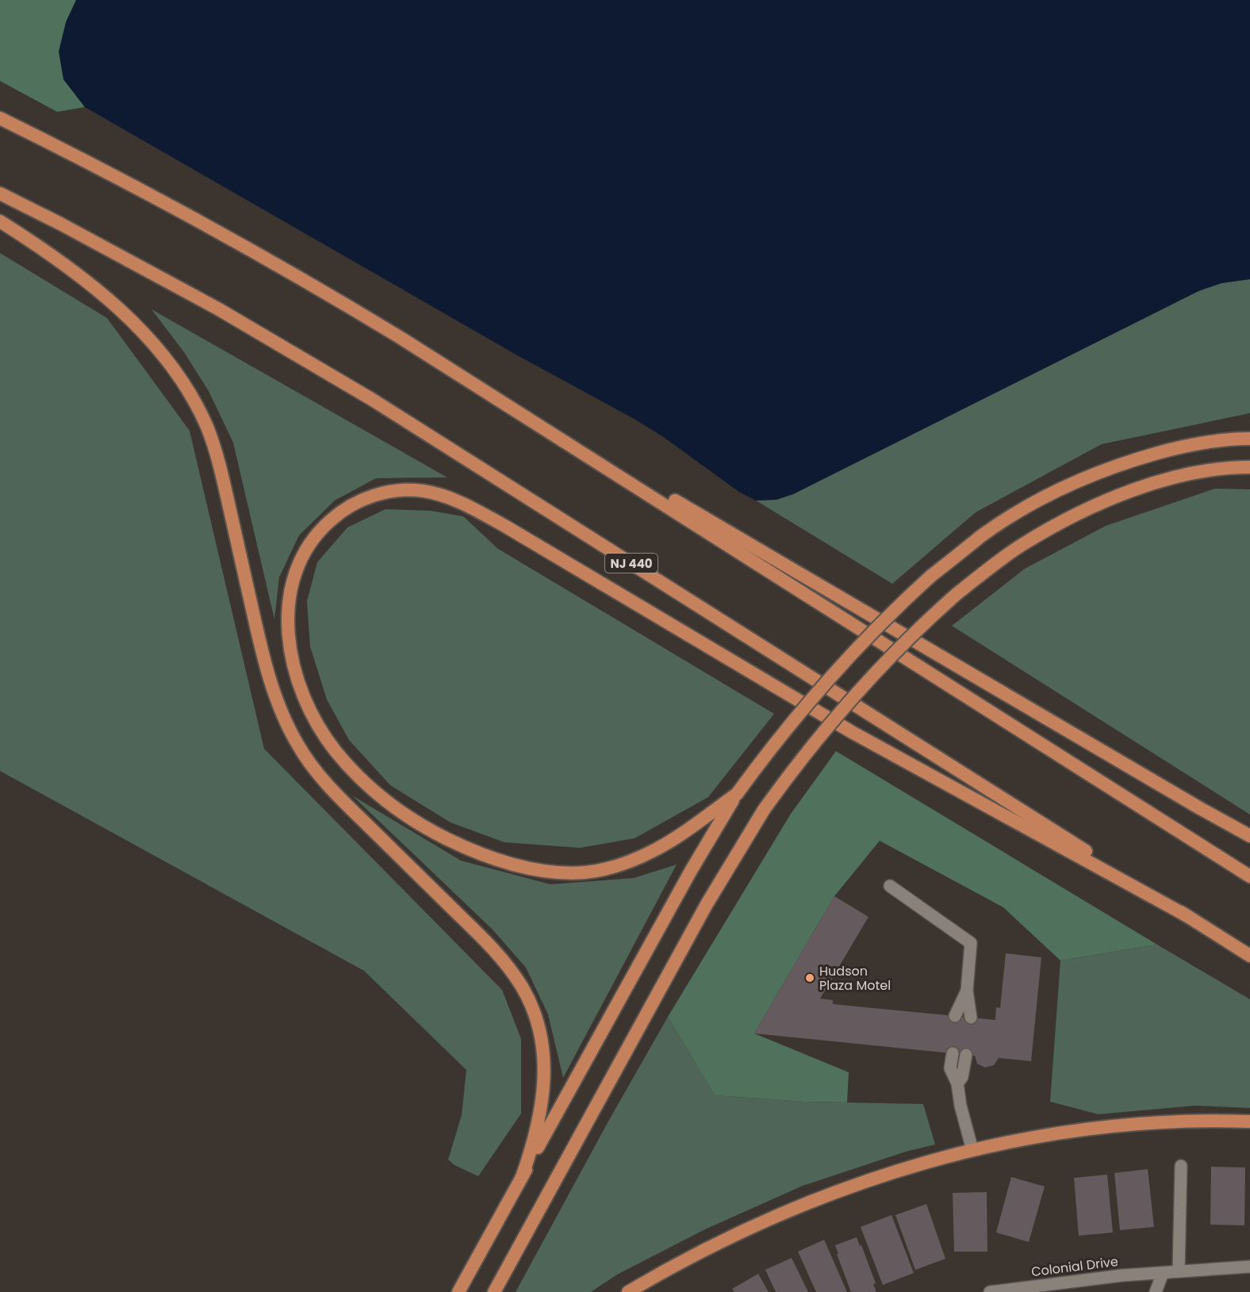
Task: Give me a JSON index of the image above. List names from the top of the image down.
{
  "streets": {
    "highway": ["NJ 440"],
    "street": ["Colonial Drive"]
  },
  "places": ["Hudson Plaza Motel"]
}
